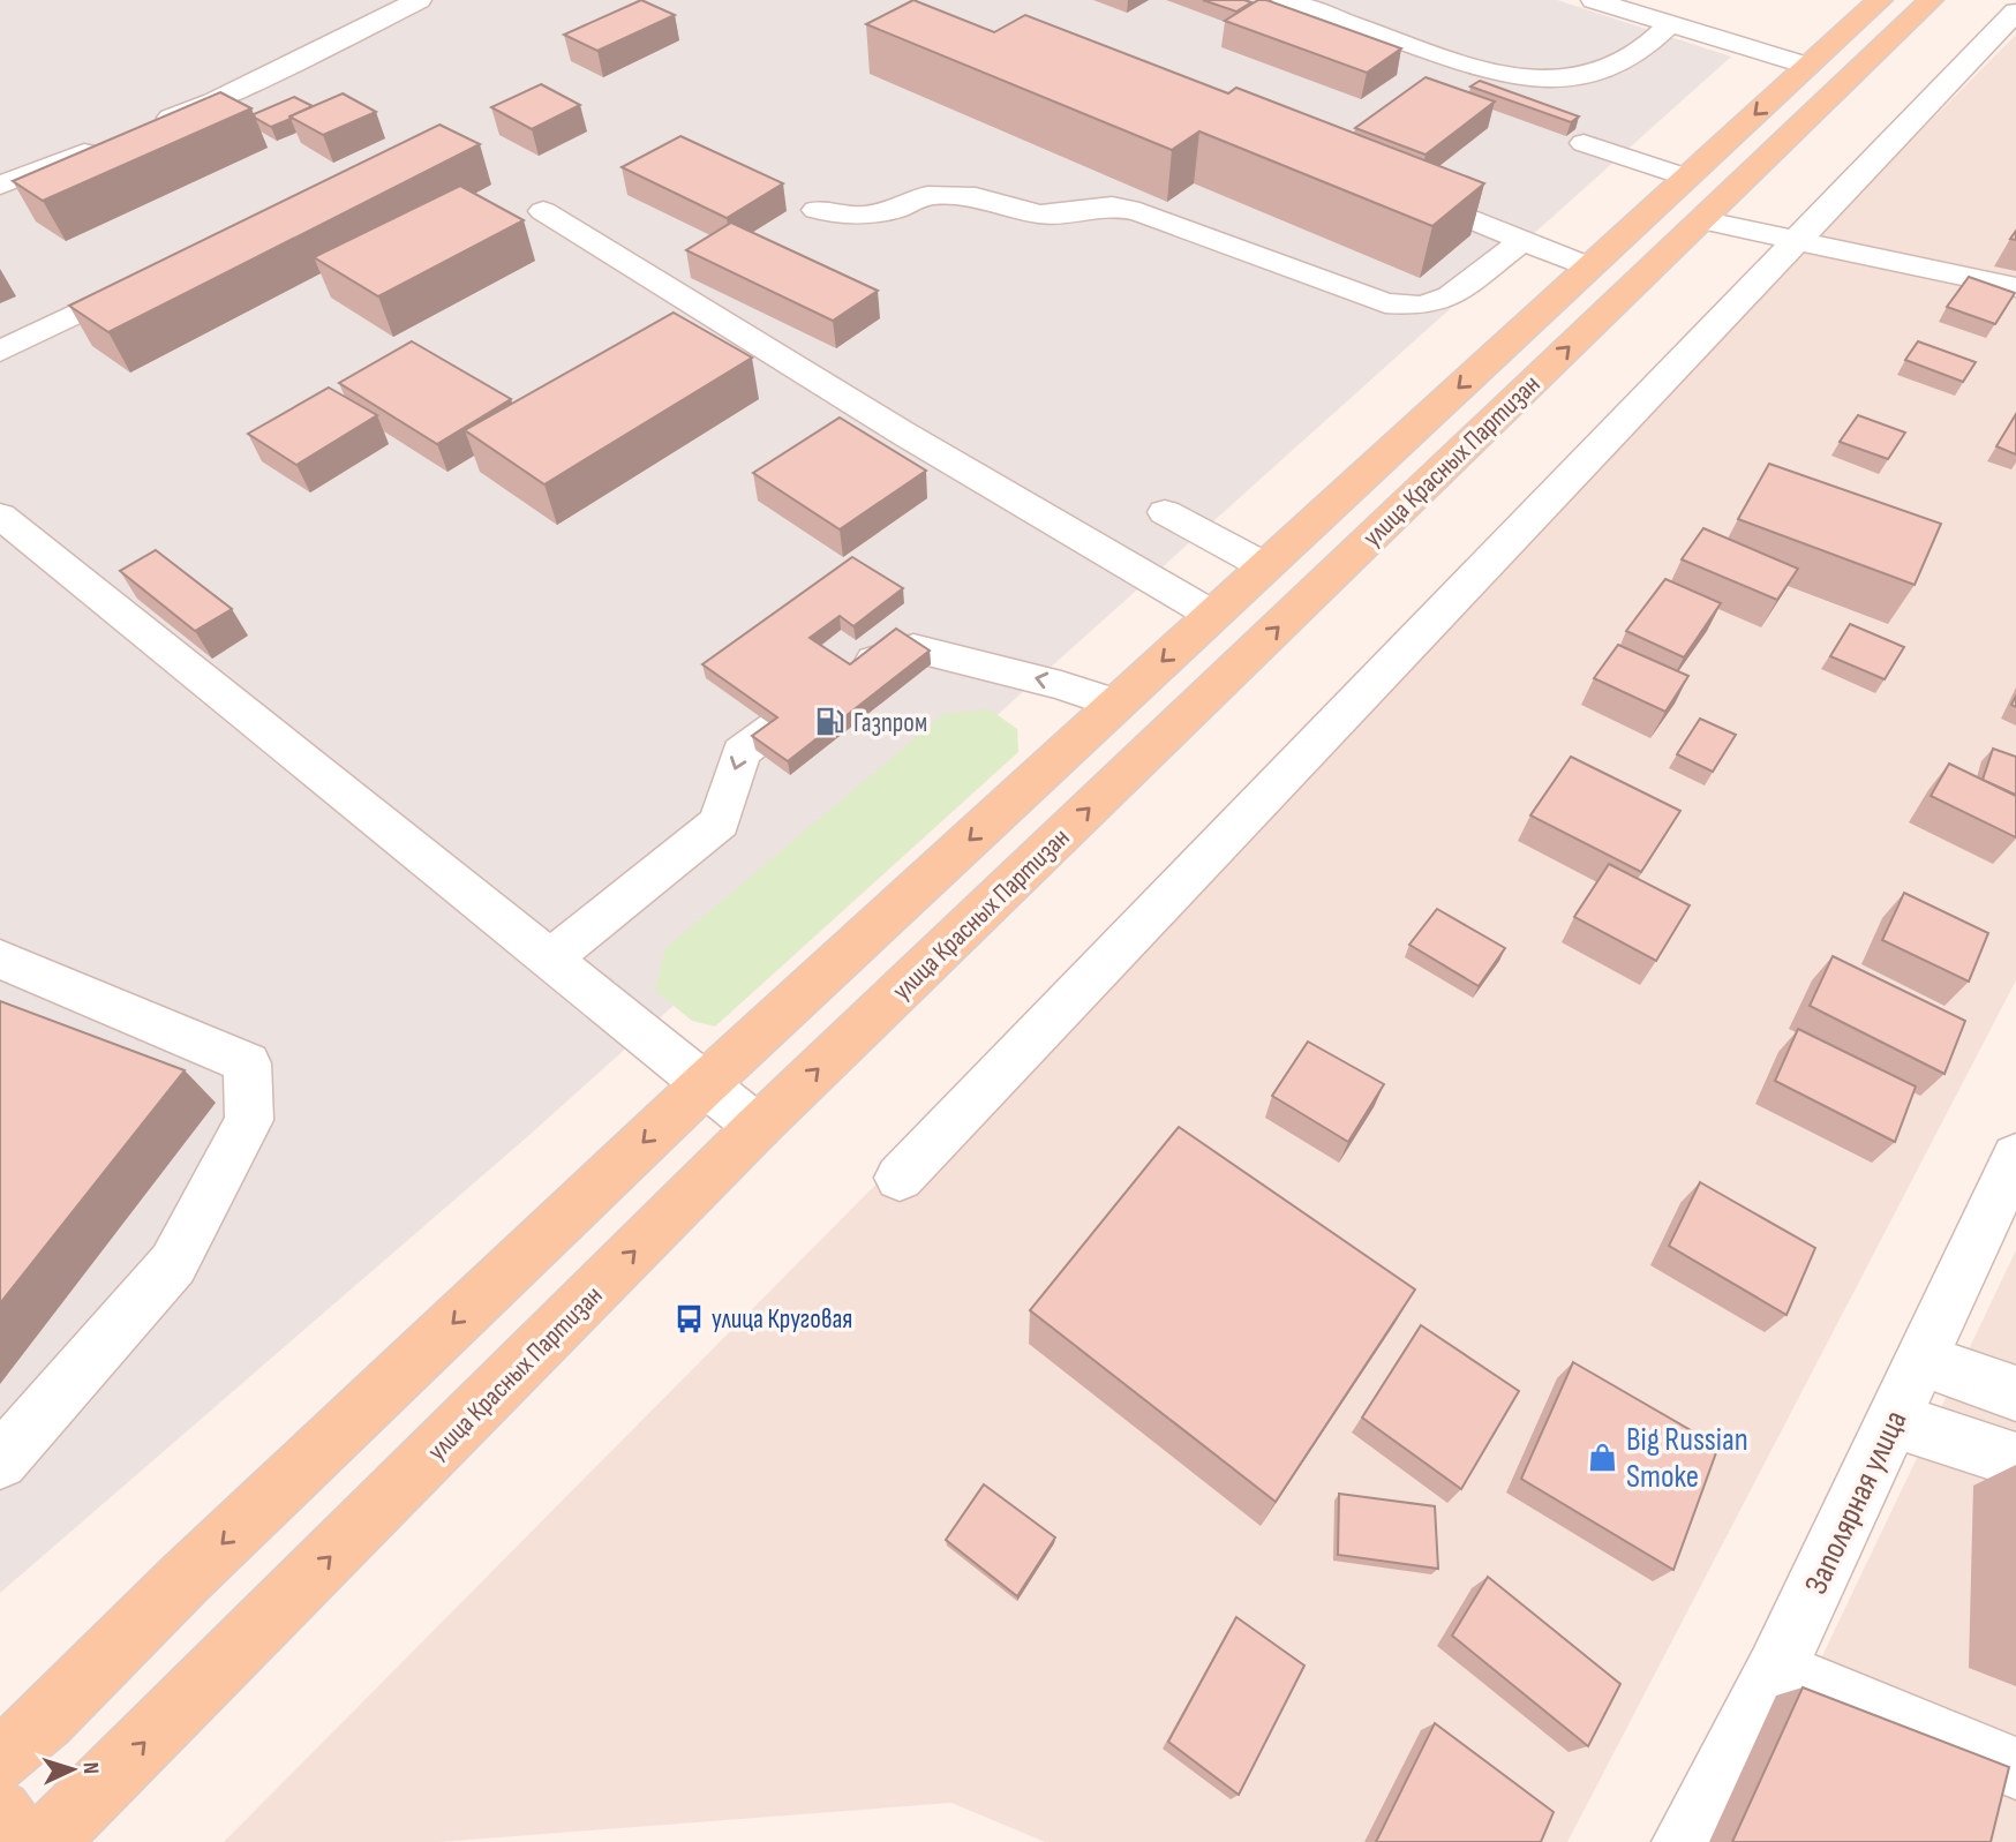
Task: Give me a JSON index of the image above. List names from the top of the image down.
{
  "streets": {
    "main road": ["улица Красных Партизан"],
    "street": ["Заполярная улица"]
  },
  "places": {
    "fuel station": ["Газпром"],
    "bus stop": ["улица Круговая"],
    "shop": ["Big Russian Smoke"]
  },
  "north": "right"
}
